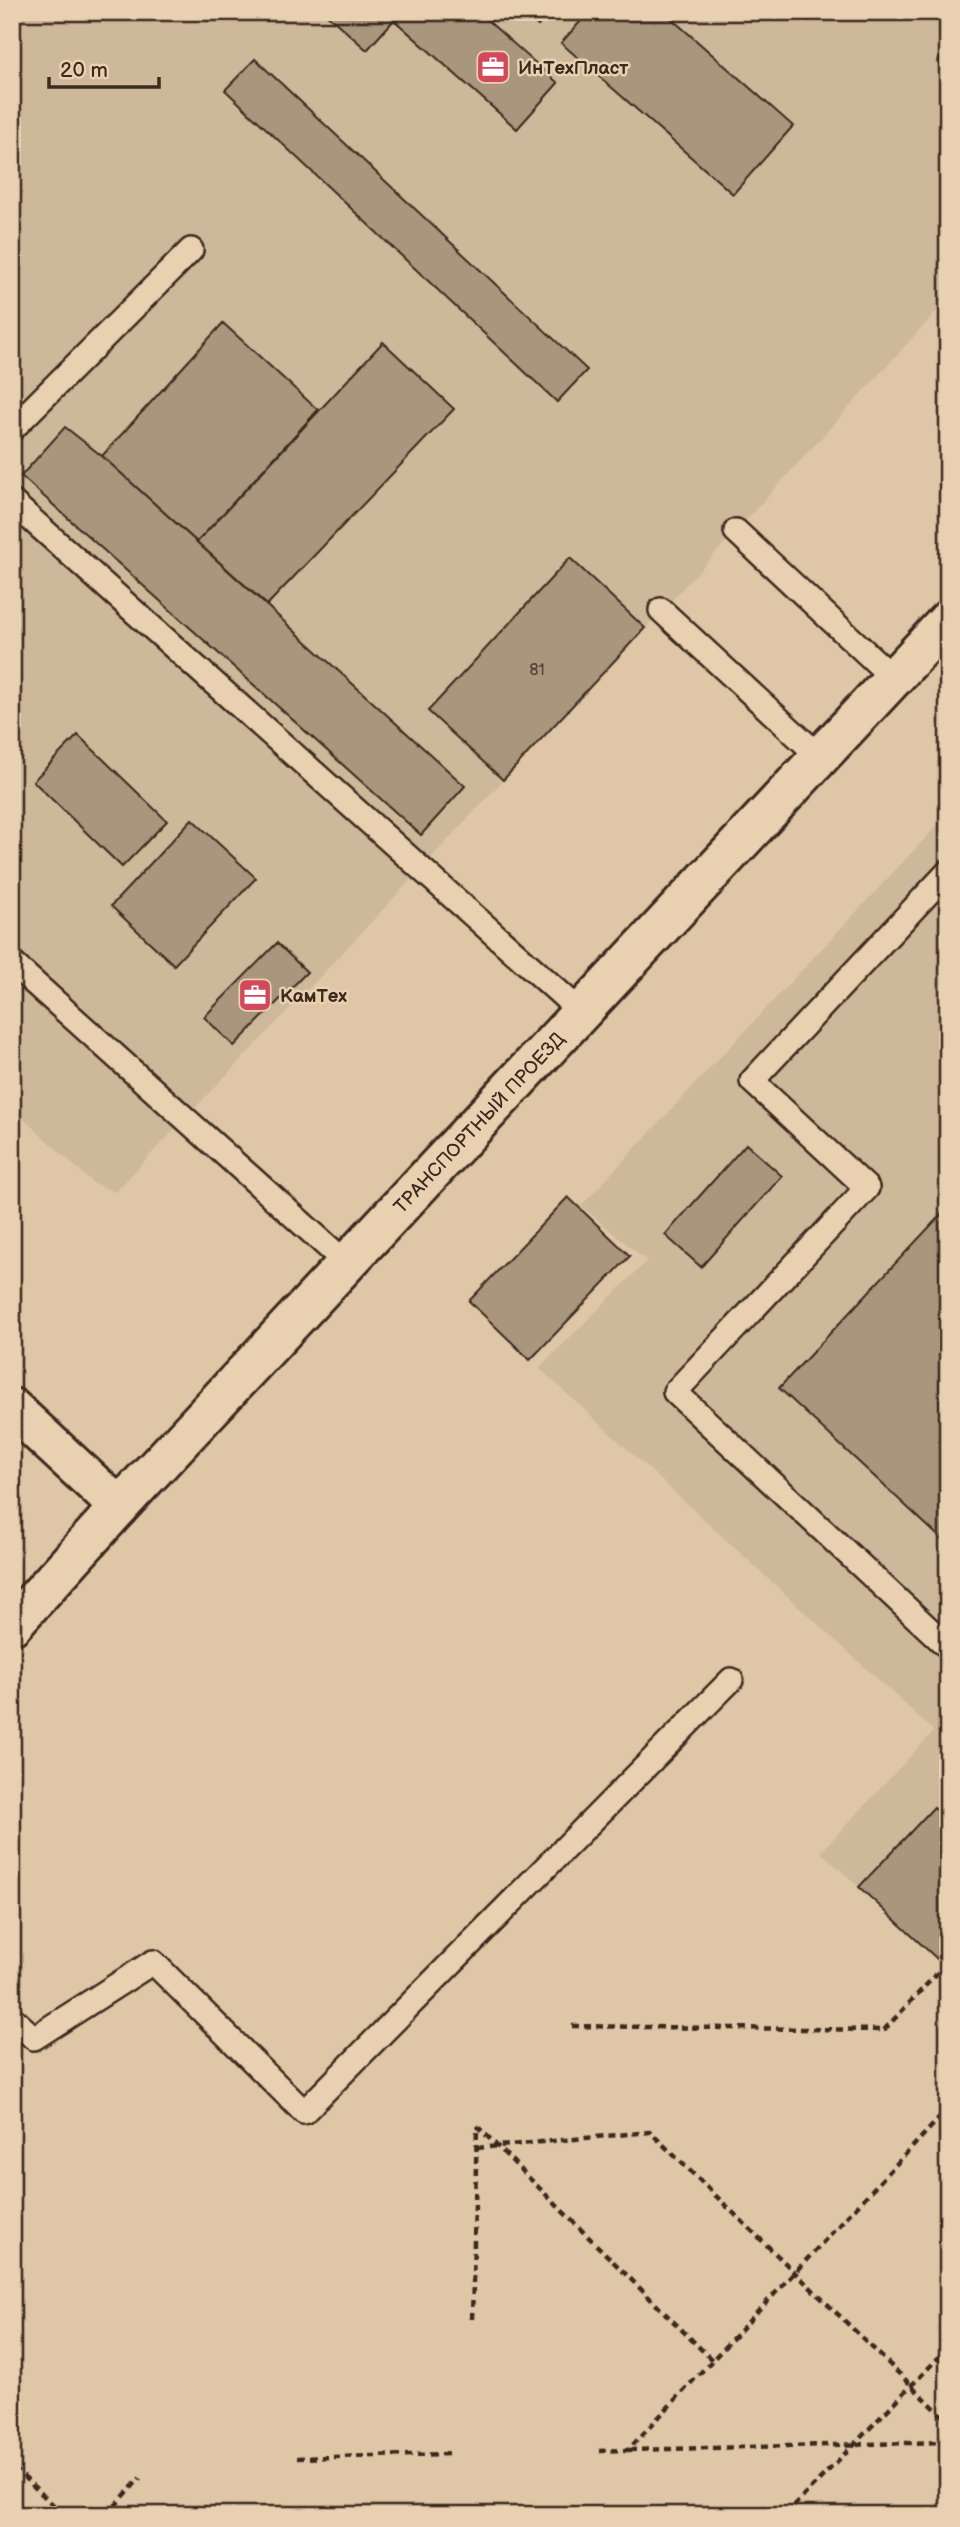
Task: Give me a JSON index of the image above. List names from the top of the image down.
{
  "streets": {
    "street": ["ТРАНСПОРТНЫЙ ПРОЕЗД"]
  },
  "places": {
    "office": ["ИнТехПласт", "КамТех"]
  },
  "house_numbers": ["81"],
  "scale_bar": "20 m"
}
